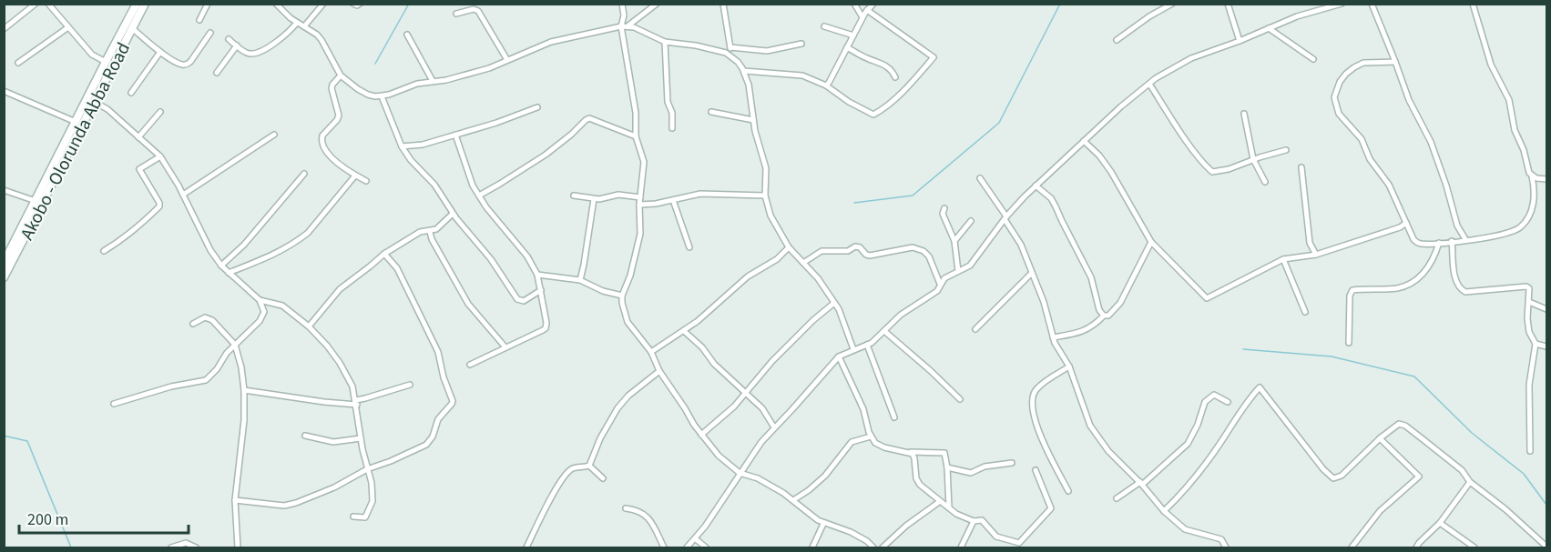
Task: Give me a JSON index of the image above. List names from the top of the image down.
{
  "streets": {
    "main road": ["Akobo - Olorunda Abba Road"]
  },
  "scale_bar": "200 m"
}
